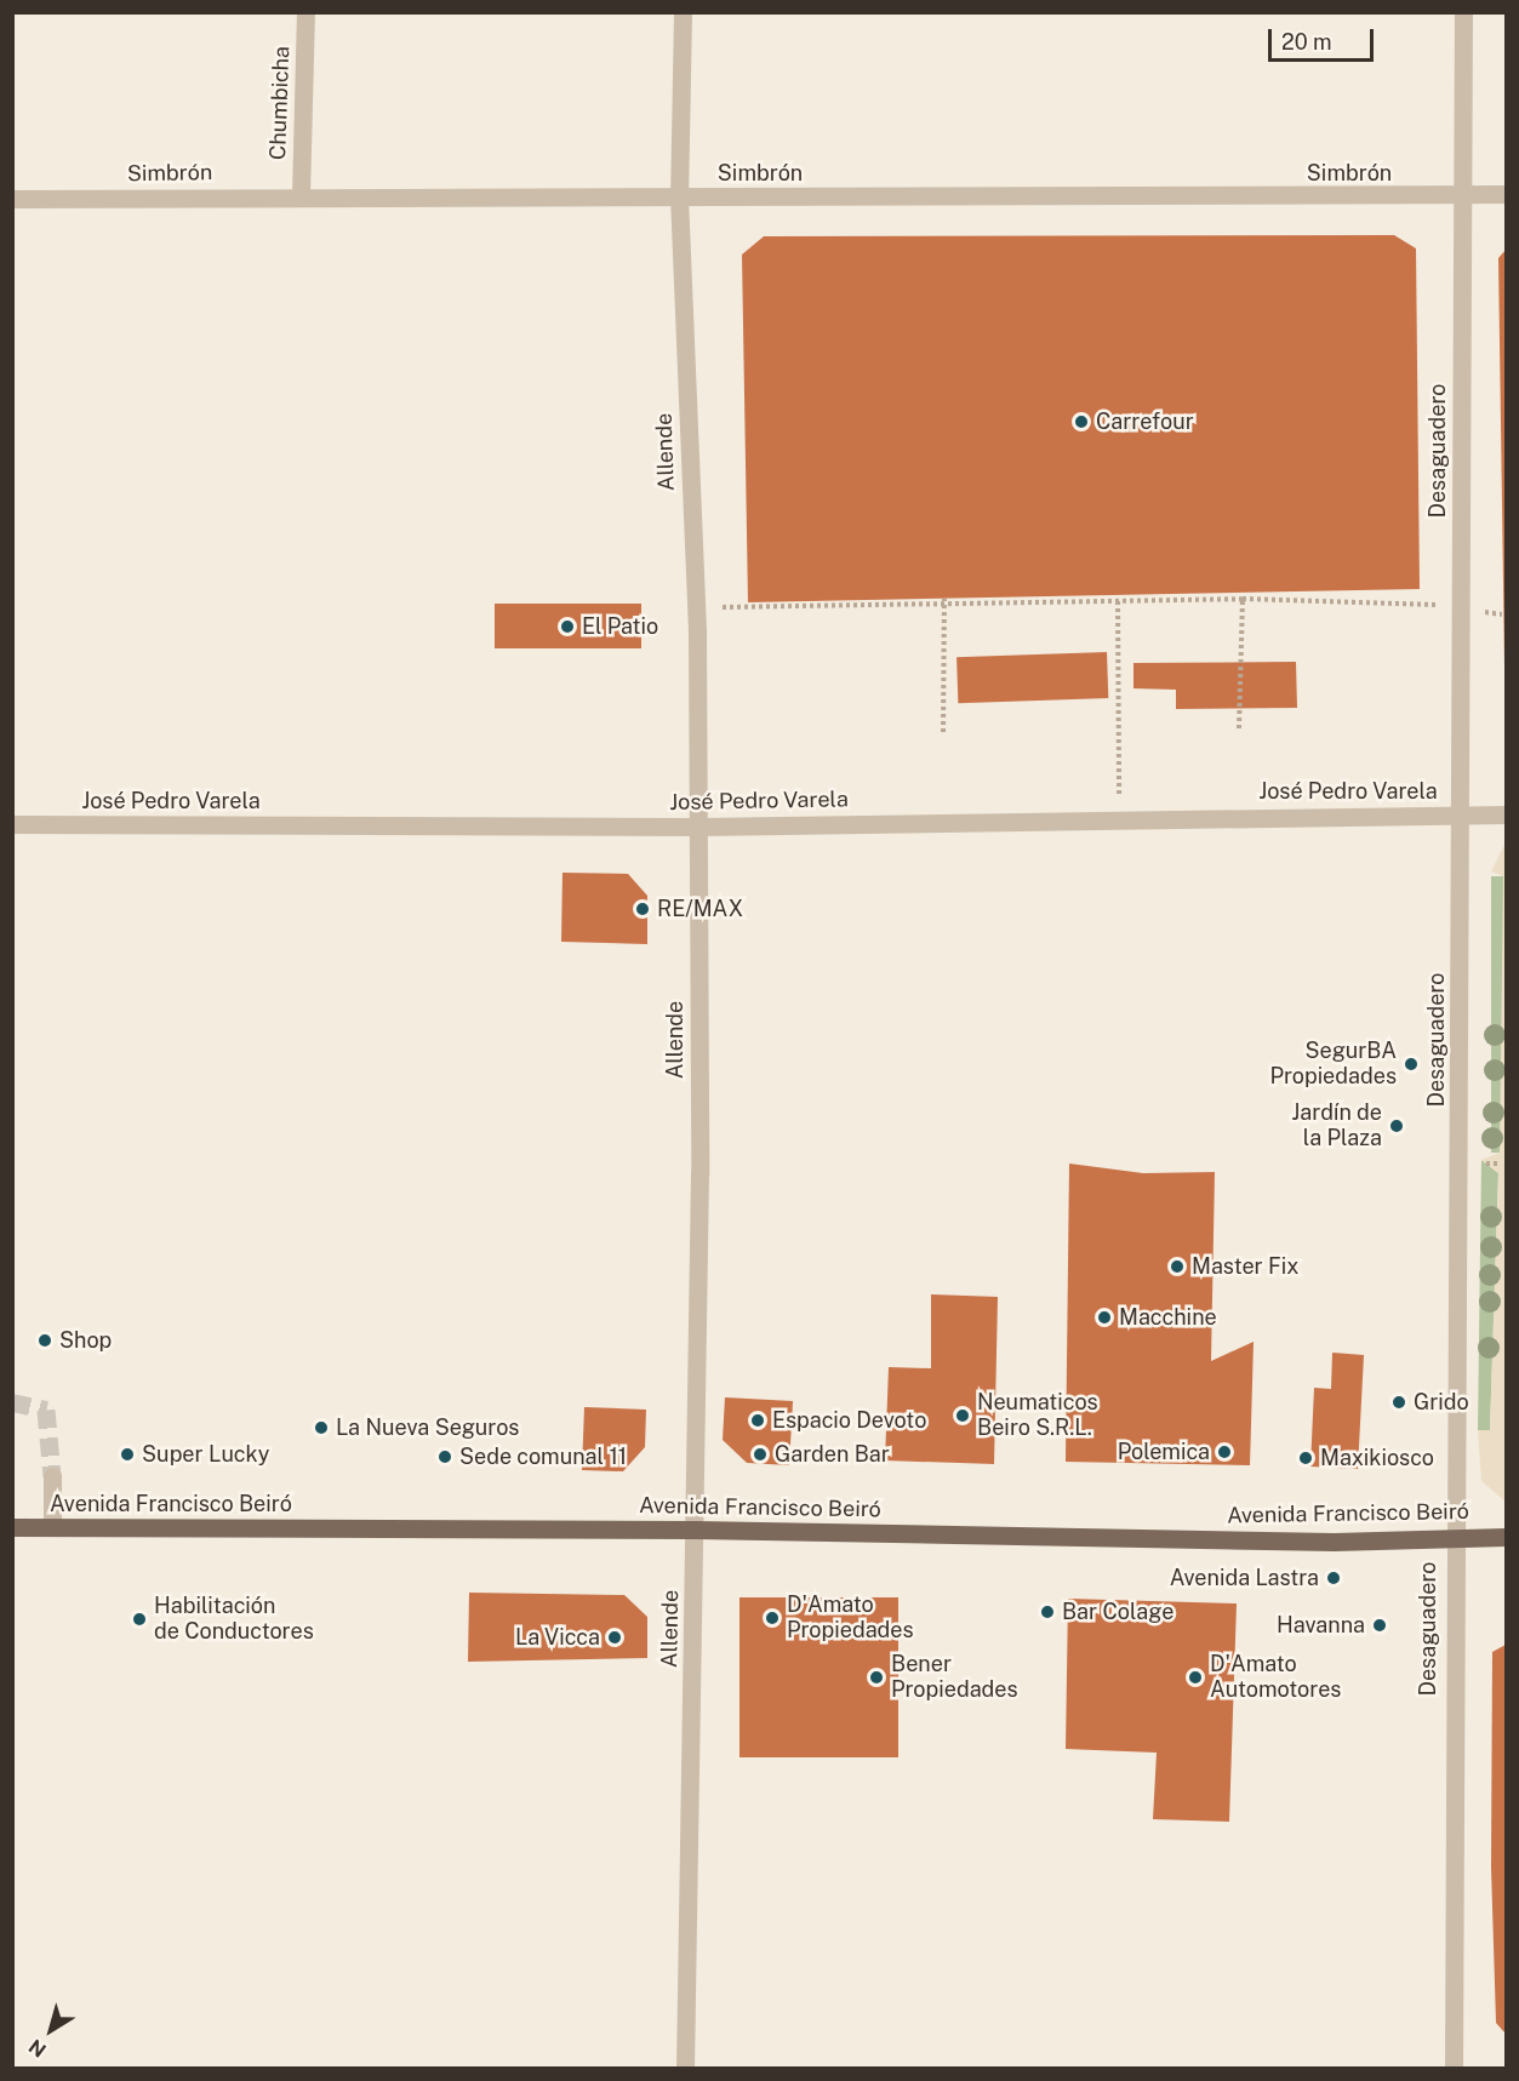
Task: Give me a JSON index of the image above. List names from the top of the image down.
{
  "streets": {
    "main road": ["Avenida Francisco Beiró"],
    "street": [
      "Chumbicha",
      "Simbrón",
      "Desaguadero",
      "Allende",
      "José Pedro Varela"
    ]
  },
  "crossings": [
    ["Chumbicha", "Simbrón"],
    ["Simbrón", "Desaguadero"],
    ["Simbrón", "Allende"],
    ["Desaguadero", "José Pedro Varela"],
    ["Desaguadero", "Avenida Francisco Beiró"],
    ["Allende", "José Pedro Varela"],
    ["Allende", "Avenida Francisco Beiró"]
  ],
  "places": [
    "Carrefour",
    "El Patio",
    "RE/MAX",
    "SegurBA Propiedades",
    "Jardín de la Plaza",
    "Master Fix",
    "Macchine",
    "Shop",
    "Grido",
    "Neumaticos Beiro S.R.L.",
    "Espacio Devoto",
    "La Nueva Seguros",
    "Polemica",
    "Super Lucky",
    "Garden Bar",
    "Sede comunal 11",
    "Maxikiosco",
    "Avenida Lastra",
    "Bar Colage",
    "D'Amato Propiedades",
    "Habilitación de Conductores",
    "Havanna",
    "La Vicca",
    "Bener Propiedades",
    "D'Amato Automotores"
  ],
  "scale_bar": "20 m",
  "north": "bottom left"
}
